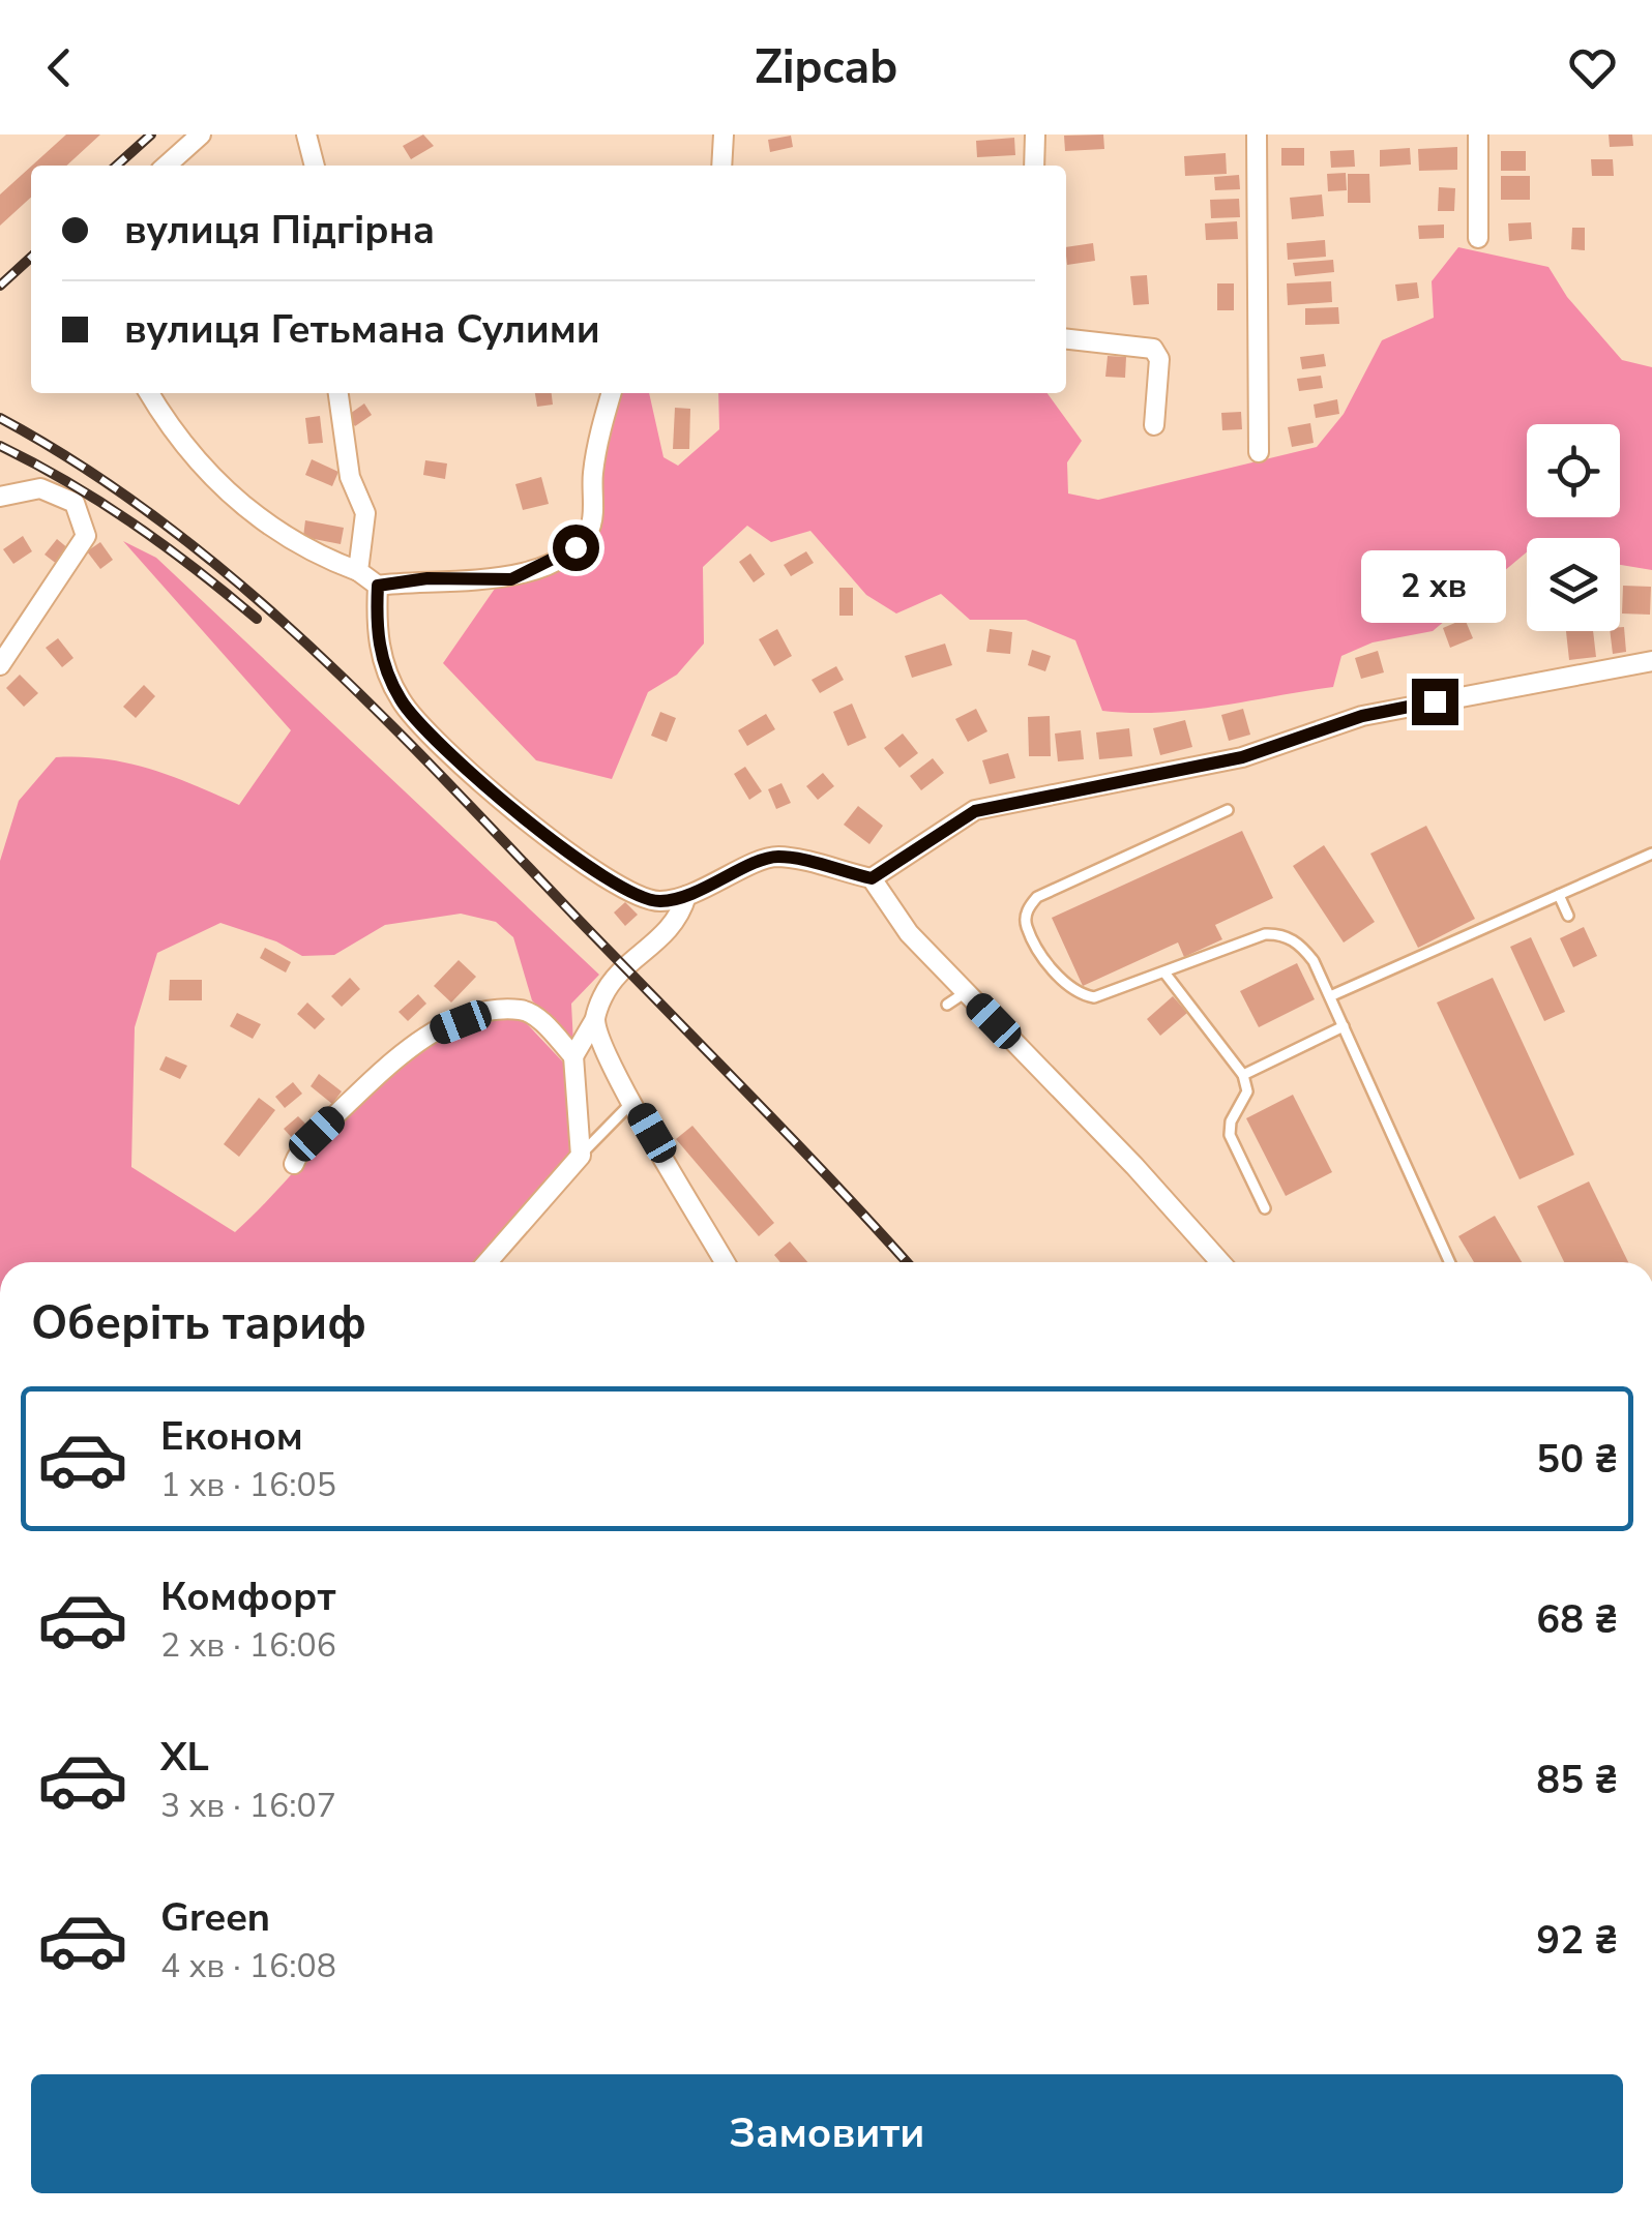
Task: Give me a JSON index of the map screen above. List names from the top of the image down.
{
  "page": {
    "header": "Zipcab",
    "banner": ["вулиця Підгірна", "вулиця Гетьмана Сулими"],
    "bubble": "2 хв",
    "heading": "Оберіть тариф",
    "list": [
      {
        "name": "Економ",
        "note": "1 хв · 16:05",
        "value": "50 ₴"
      },
      {
        "name": "Комфорт",
        "note": "2 хв · 16:06",
        "value": "68 ₴"
      },
      {
        "name": "XL",
        "note": "3 хв · 16:07",
        "value": "85 ₴"
      },
      {
        "name": "Green",
        "note": "4 хв · 16:08",
        "value": "92 ₴"
      }
    ],
    "buttons": "Замовити"
  }
}
